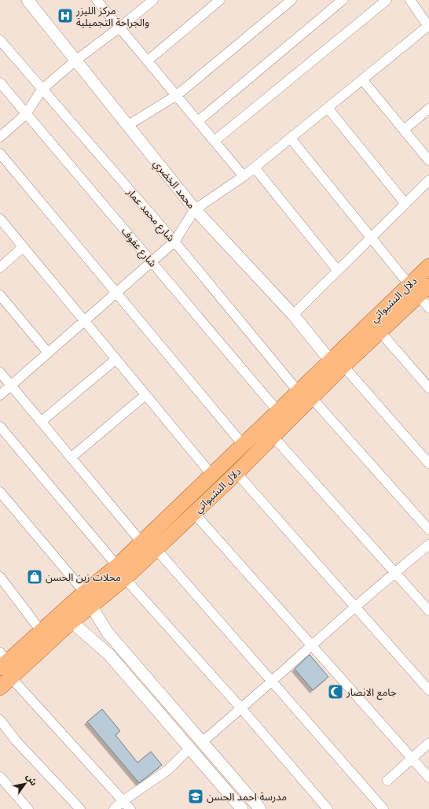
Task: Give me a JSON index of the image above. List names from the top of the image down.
{
  "streets": {
    "main road": ["دلال النشيواتي"],
    "street": ["محمد الخضري", "شارع محمد عمار", "شارع عفوف"]
  },
  "crossings": [
    ["محمد الخضري", "دلال النشيواتي"],
    ["شارع محمد عمار", "دلال النشيواتي"],
    ["شارع عفوف", "دلال النشيواتي"]
  ],
  "places": {
    "hospital": ["مركز الليزر والجراحة التجميلية"],
    "shop": ["محلات زين الحسن"],
    "mosque": ["جامع الانصار"],
    "school or university": ["مدرسة احمد الحسن"]
  },
  "north": "top right"
}
